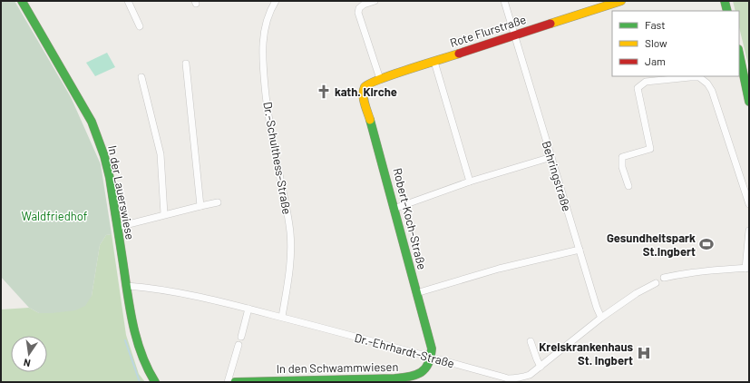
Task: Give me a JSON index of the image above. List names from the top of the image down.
{
  "streets": {
    "street": [
      "Rote Flurstraße",
      "Dr.-Schulthess-Straße",
      "Behringstraße",
      "In der Lauerswiese",
      "Robert-Koch-Straße",
      "Dr.-Ehrhardt-Straße",
      "In den Schwammwiesen"
    ]
  },
  "crossings": [
    ["Rote Flurstraße", "Behringstraße"],
    ["Rote Flurstraße", "Robert-Koch-Straße"],
    ["Dr.-Schulthess-Straße", "Dr.-Ehrhardt-Straße"],
    ["Behringstraße", "Dr.-Ehrhardt-Straße"],
    ["In der Lauerswiese", "Dr.-Ehrhardt-Straße"],
    ["Robert-Koch-Straße", "Dr.-Ehrhardt-Straße"],
    ["Robert-Koch-Straße", "In den Schwammwiesen"],
    ["Dr.-Ehrhardt-Straße", "In den Schwammwiesen"]
  ],
  "parks": ["Waldfriedhof"],
  "places": {
    "church": ["kath. Kirche"],
    "sports": ["Gesundheitspark St.Ingbert"],
    "hospital": ["Kreiskrankenhaus St. Ingbert"]
  },
  "legend": ["Fast", "Slow", "Jam"],
  "north": "bottom"
}
